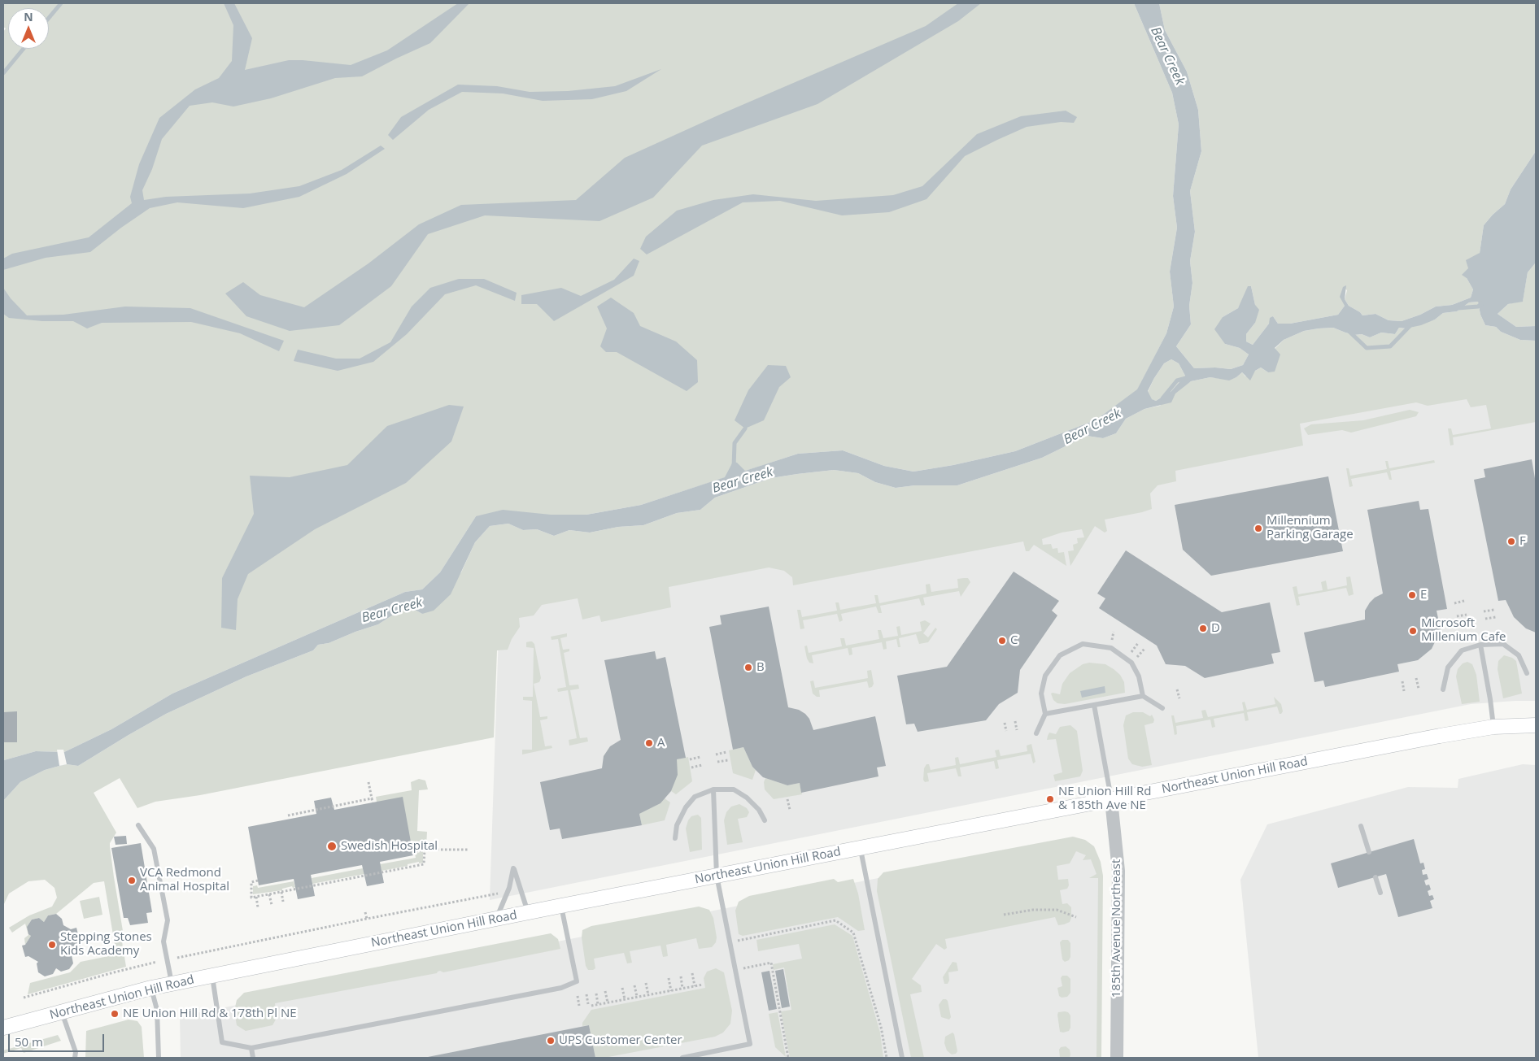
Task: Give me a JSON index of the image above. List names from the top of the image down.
{
  "streets": {
    "main road": ["Northeast Union Hill Road"],
    "street": ["185th Avenue Northeast"]
  },
  "crossings": [
    ["Northeast Union Hill Road", "185th Avenue Northeast"]
  ],
  "water": ["Bear Creek"],
  "places": [
    "Millennium Parking Garage",
    "F",
    "E",
    "D",
    "Microsoft Millenium Cafe",
    "C",
    "B",
    "A",
    "NE Union Hill Rd & 185th Ave NE",
    "Swedish Hospital",
    "VCA Redmond Animal Hospital",
    "Stepping Stones Kids Academy",
    "NE Union Hill Rd & 178th Pl NE",
    "UPS Customer Center"
  ],
  "scale_bar": "50 m",
  "north": "top"
}
